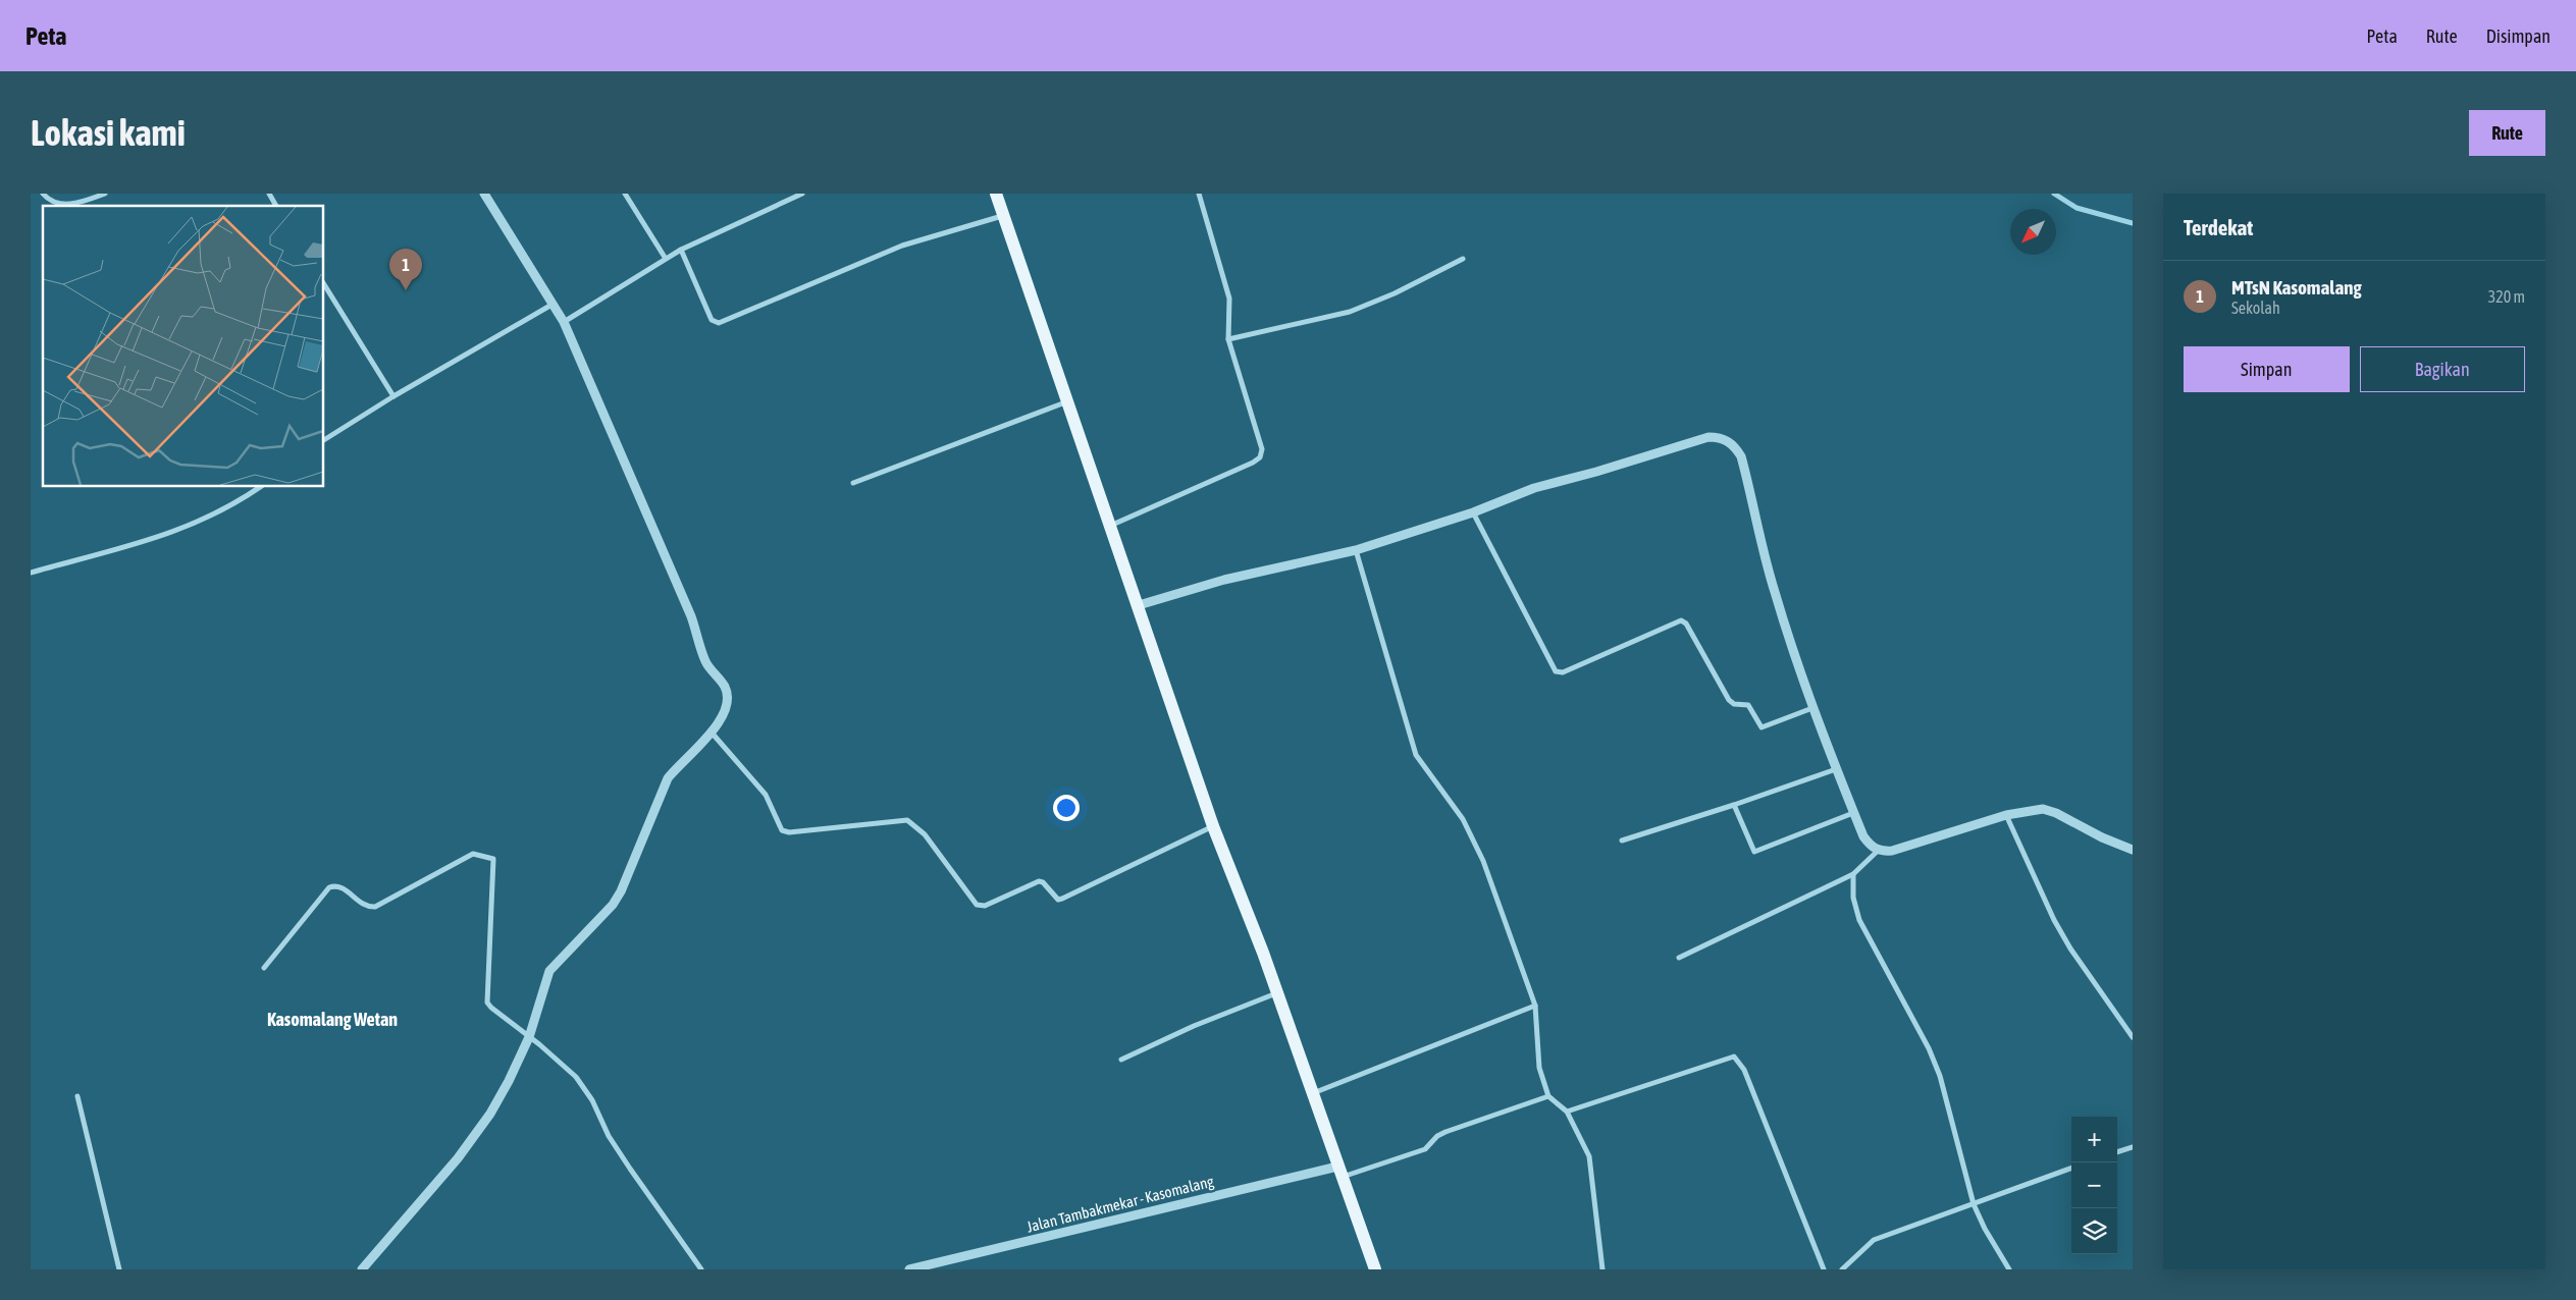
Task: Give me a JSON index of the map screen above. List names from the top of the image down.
{
  "streets": {
    "street": ["Jalan Tambakmekar - Kasomalang"]
  },
  "districts": ["Kasomalang Wetan"],
  "north": "bottom left",
  "page": {
    "header": "Peta",
    "nav": ["Peta", "Rute", "Disimpan"],
    "buttons": [
      "Rute",
      ["Simpan", "Bagikan"]
    ],
    "title": "Lokasi kami",
    "heading": "Terdekat",
    "pins": "1",
    "list": [
      {
        "mark": "1",
        "name": "MTsN Kasomalang",
        "note": "Sekolah",
        "value": "320 m"
      }
    ],
    "map_buttons": ["+", "−"]
  }
}
